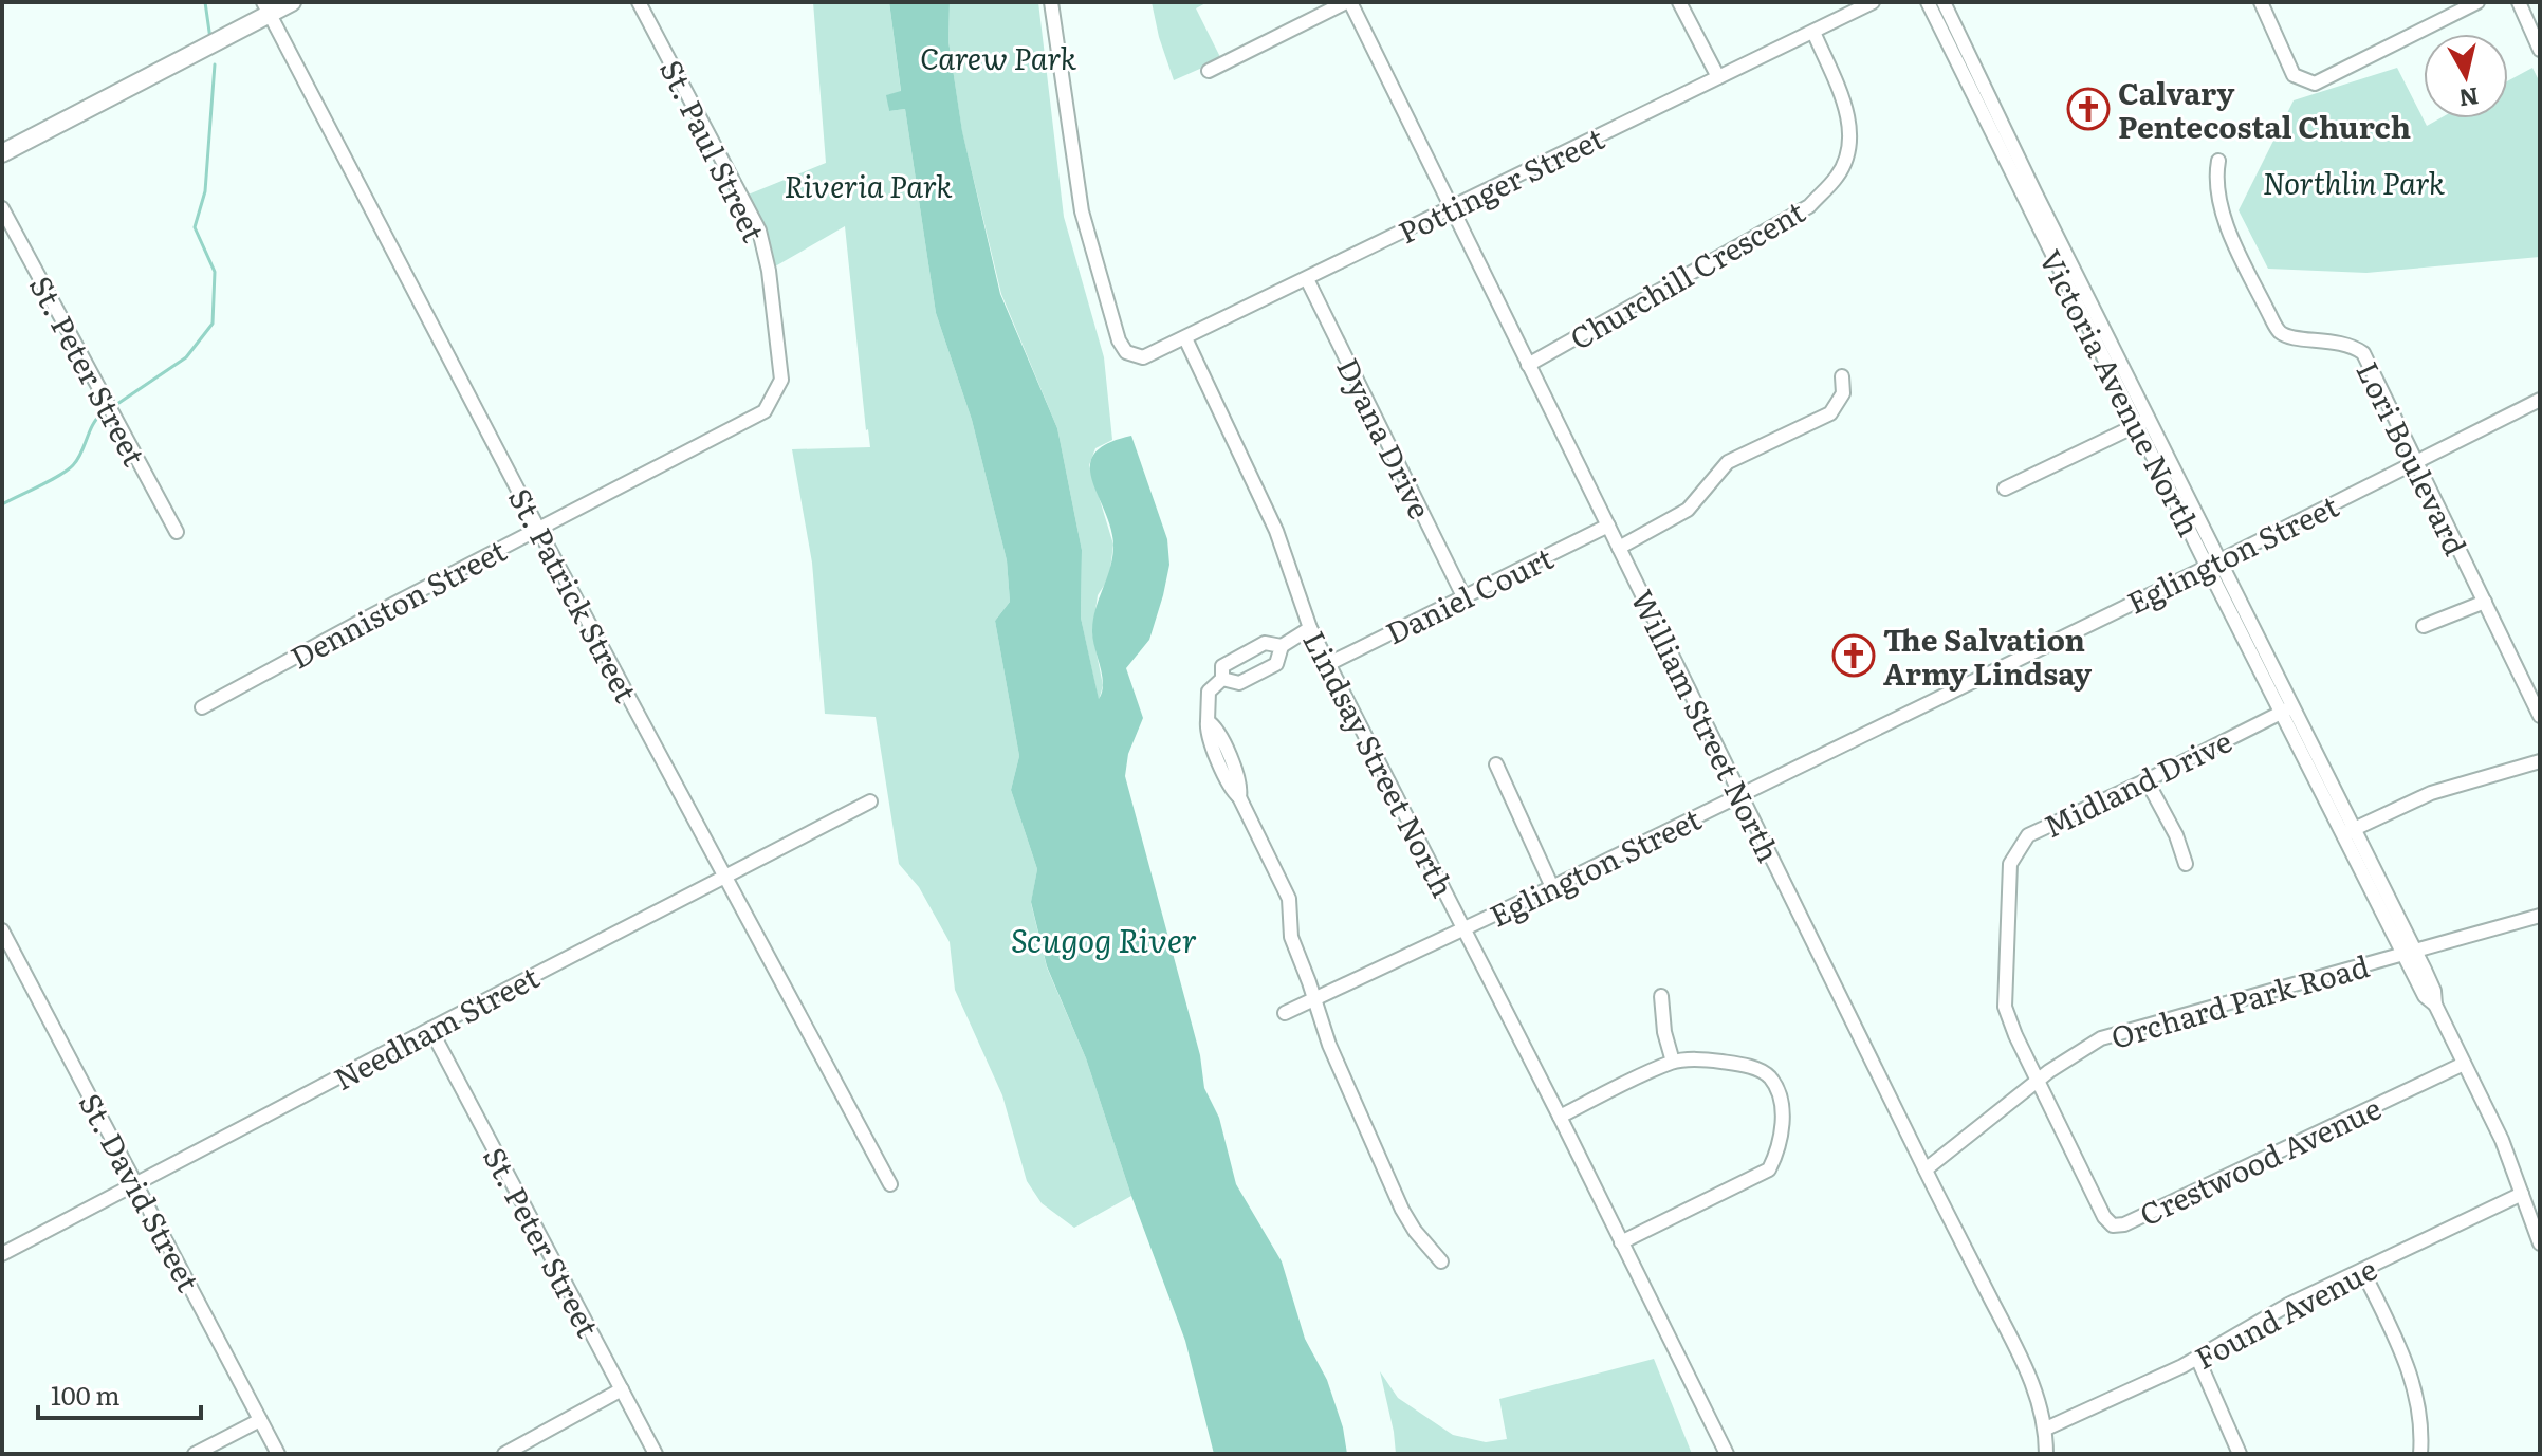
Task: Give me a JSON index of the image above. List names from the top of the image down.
{
  "streets": {
    "street": [
      "St. Paul Street",
      "Pottinger Street",
      "Churchill Crescent",
      "St. Peter Street",
      "Victoria Avenue North",
      "Dyana Drive",
      "Lori Boulevard",
      "Eglington Street",
      "St. Patrick Street",
      "Daniel Court",
      "Denniston Street",
      "William Street North",
      "Lindsay Street North",
      "Midland Drive",
      "Orchard Park Road",
      "Needham Street",
      "Crestwood Avenue",
      "St. David Street",
      "Found Avenue"
    ]
  },
  "crossings": [
    ["St. Paul Street", "Denniston Street"],
    ["Pottinger Street", "Churchill Crescent"],
    ["Pottinger Street", "Dyana Drive"],
    ["Pottinger Street", "William Street North"],
    ["Pottinger Street", "Lindsay Street North"],
    ["Churchill Crescent", "William Street North"],
    ["St. Peter Street", "Needham Street"],
    ["Victoria Avenue North", "Eglington Street"],
    ["Victoria Avenue North", "Midland Drive"],
    ["Victoria Avenue North", "Orchard Park Road"],
    ["Victoria Avenue North", "Crestwood Avenue"],
    ["Victoria Avenue North", "Found Avenue"],
    ["Dyana Drive", "Daniel Court"],
    ["Lori Boulevard", "Eglington Street"],
    ["Eglington Street", "William Street North"],
    ["Eglington Street", "Lindsay Street North"],
    ["St. Patrick Street", "Denniston Street"],
    ["St. Patrick Street", "Needham Street"],
    ["Daniel Court", "William Street North"],
    ["Daniel Court", "Lindsay Street North"],
    ["William Street North", "Orchard Park Road"],
    ["William Street North", "Found Avenue"],
    ["Midland Drive", "Orchard Park Road"],
    ["Midland Drive", "Crestwood Avenue"],
    ["Orchard Park Road", "Crestwood Avenue"],
    ["Needham Street", "St. David Street"]
  ],
  "water": ["Scugog River"],
  "parks": ["Carew Park", "Northlin Park", "Riveria Park"],
  "places": {
    "church": ["Calvary Pentecostal Church", "The Salvation Army Lindsay"]
  },
  "scale_bar": "100 m",
  "north": "bottom"
}
